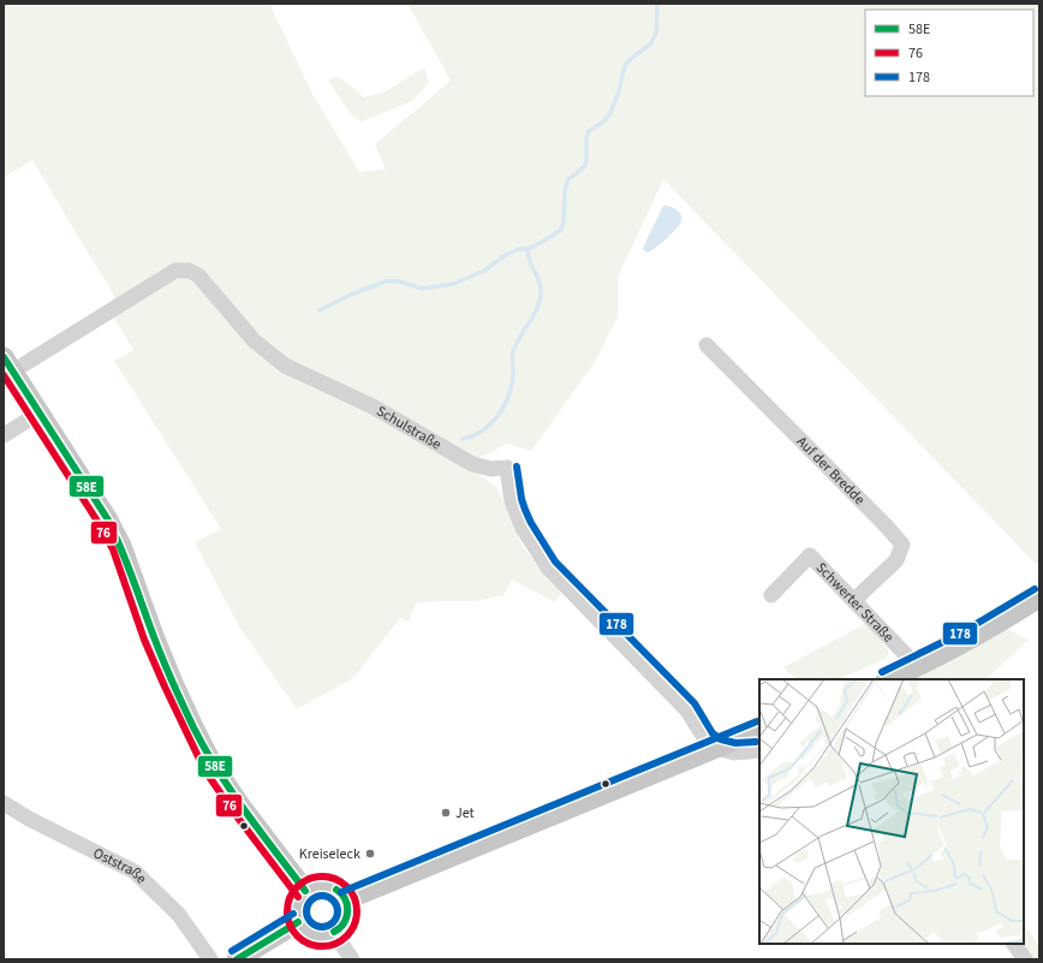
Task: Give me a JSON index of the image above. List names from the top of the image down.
{
  "streets": {
    "street": [
      "Schulstraße",
      "Auf der Bredde",
      "Schwerter Straße",
      "Oststraße"
    ]
  },
  "crossings": [
    ["Auf der Bredde", "Schwerter Straße"]
  ],
  "places": ["Jet", "Kreiseleck"],
  "lines": ["transit line 58E", "transit line 76", "transit line 178"],
  "legend": ["58E", "76", "178"]
}
